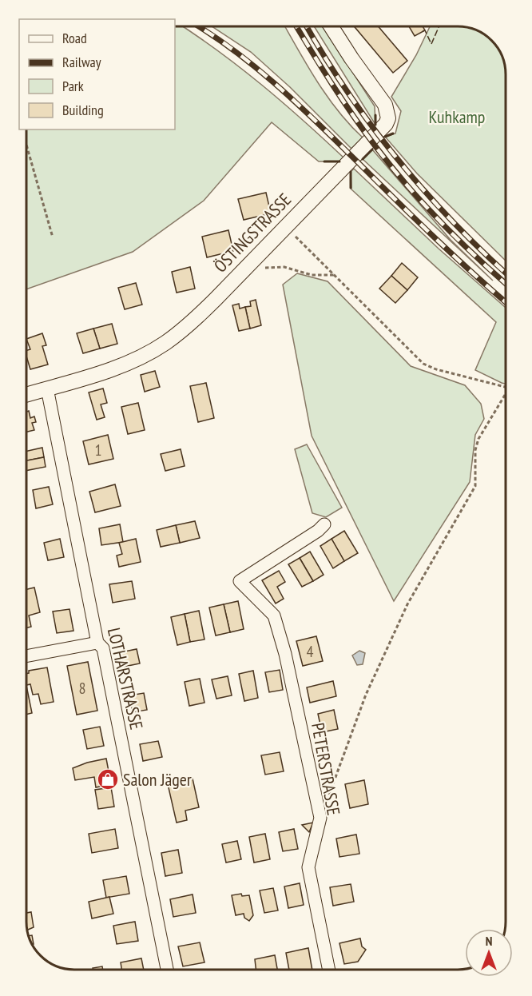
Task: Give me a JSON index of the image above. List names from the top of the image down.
{
  "streets": {
    "street": ["ÖSTINGSTRASSE", "LOTHARSTRASSE", "PETERSTRASSE"]
  },
  "crossings": [
    ["ÖSTINGSTRASSE", "LOTHARSTRASSE"]
  ],
  "parks": ["Kuhkamp"],
  "places": {
    "shop": ["Salon Jäger"]
  },
  "house_numbers": ["1", "4", "8"],
  "legend": [
    "Road",
    "Railway",
    "Park",
    "Building"
  ],
  "north": "top"
}
